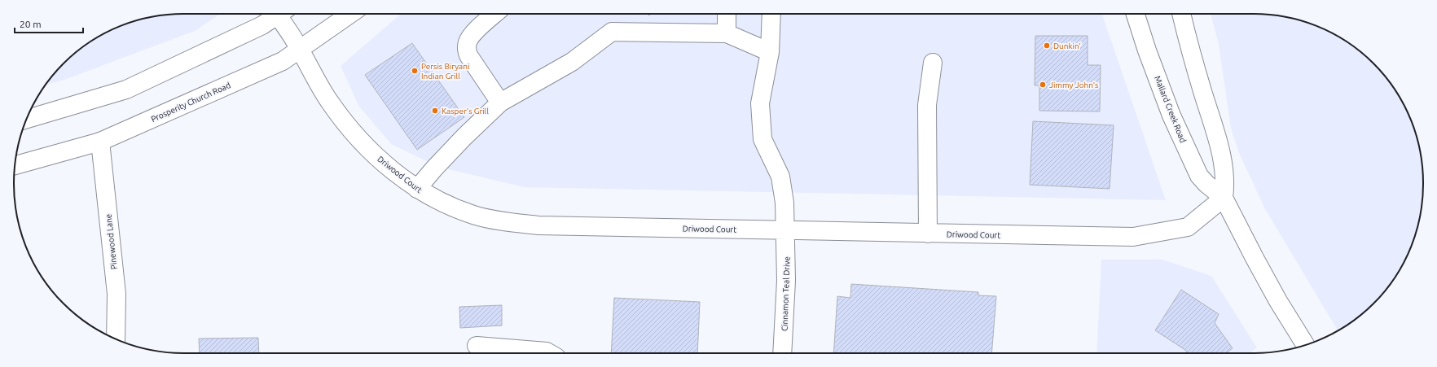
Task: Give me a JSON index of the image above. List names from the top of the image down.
{
  "streets": {
    "street": [
      "Prosperity Church Road",
      "Mallard Creek Road",
      "Driwood Court",
      "Pinewood Lane",
      "Cinnamon Teal Drive"
    ]
  },
  "crossings": [
    ["Prosperity Church Road", "Driwood Court"],
    ["Prosperity Church Road", "Pinewood Lane"],
    ["Mallard Creek Road", "Driwood Court"],
    ["Driwood Court", "Cinnamon Teal Drive"]
  ],
  "places": [
    "Dunkin'",
    "Persis Biryani Indian Grill",
    "Jimmy John's",
    "Kasper's Grill"
  ],
  "scale_bar": "20 m"
}
